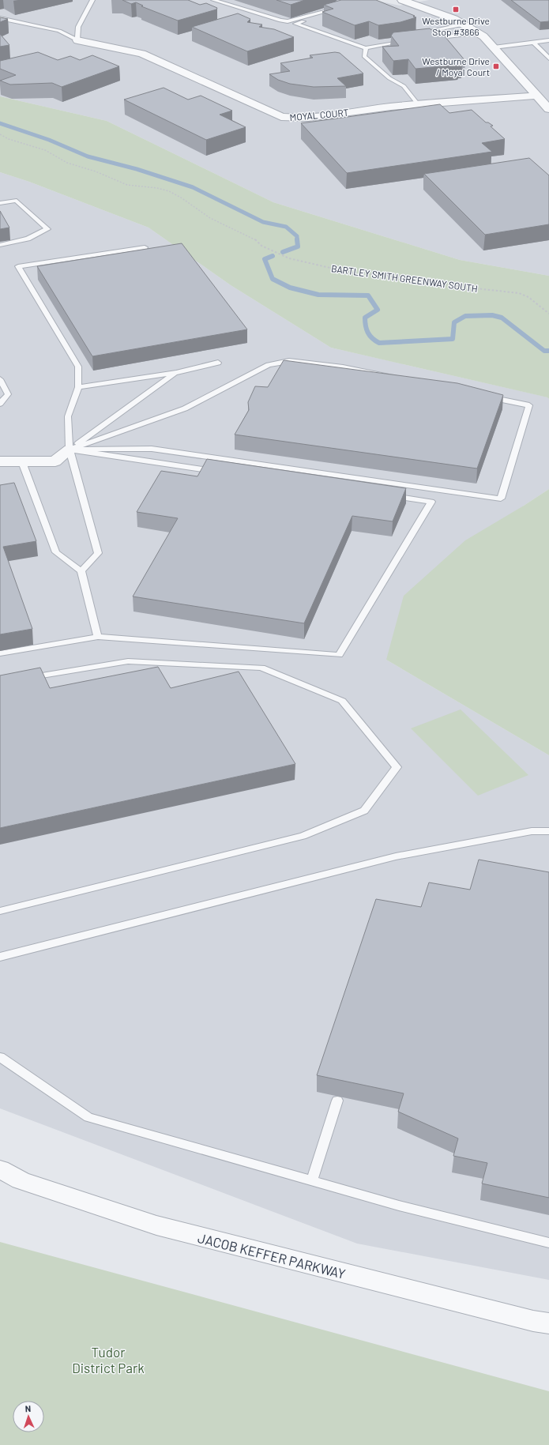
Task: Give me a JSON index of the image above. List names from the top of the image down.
{
  "streets": {
    "street": ["MOYAL COURT", "JACOB KEFFER PARKWAY"],
    "path": ["BARTLEY SMITH GREENWAY SOUTH"]
  },
  "parks": ["Tudor District Park"],
  "places": {
    "transit": ["Westburne Drive Stop #3866", "Westburne Drive / Moyal Court"]
  },
  "north": "top"
}
